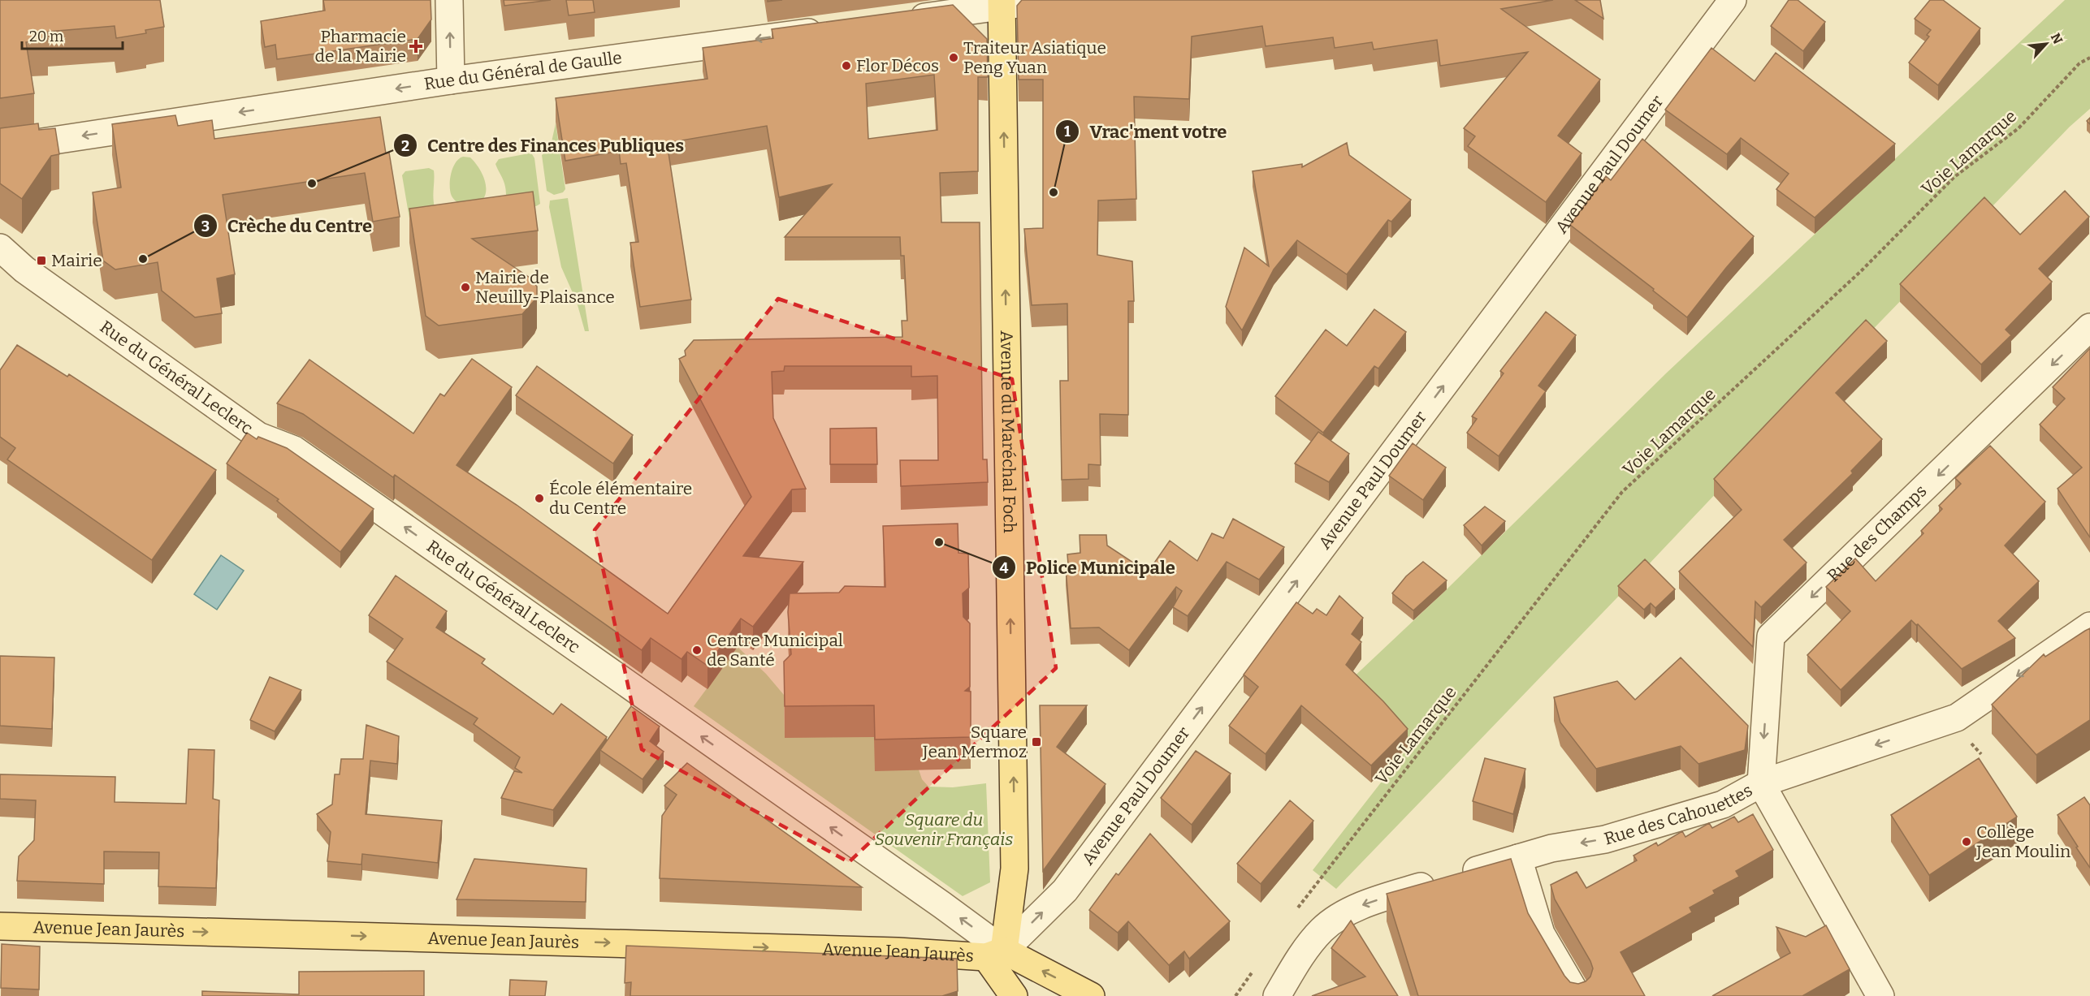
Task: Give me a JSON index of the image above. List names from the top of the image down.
{
  "streets": {
    "main road": ["Avenue du Maréchal Foch", "Avenue Jean Jaurès"],
    "street": [
      "Rue du Général de Gaulle",
      "Avenue Paul Doumer",
      "Rue du Général Leclerc",
      "Rue des Champs",
      "Rue des Cahouettes"
    ],
    "path": ["Voie Lamarque"]
  },
  "crossings": [
    ["Avenue Paul Doumer", "Rue du Général Leclerc"],
    ["Avenue Paul Doumer", "Avenue du Maréchal Foch"],
    ["Avenue Paul Doumer", "Avenue Jean Jaurès"],
    ["Rue du Général Leclerc", "Avenue du Maréchal Foch"],
    ["Rue du Général Leclerc", "Avenue Jean Jaurès"],
    ["Avenue du Maréchal Foch", "Avenue Jean Jaurès"],
    ["Rue des Champs", "Rue des Cahouettes"]
  ],
  "one_way": [
    "Rue du Général de Gaulle",
    "Avenue Paul Doumer",
    "Rue du Général Leclerc",
    "Avenue du Maréchal Foch",
    "Rue des Champs",
    "Rue des Cahouettes",
    "Avenue Jean Jaurès"
  ],
  "parks": ["Square du Souvenir Français"],
  "places": {
    "health": ["Pharmacie de la Mairie"],
    "other": [
      "Traiteur Asiatique Peng Yuan",
      "Flor Décos",
      "Centre des Finances Publiques",
      "Vrac'ment votre",
      "Crèche du Centre",
      "Mairie de Neuilly-Plaisance",
      "École élémentaire du Centre",
      "Police Municipale",
      "Centre Municipal de Santé",
      "Collège Jean Moulin"
    ],
    "transit": ["Mairie", "Square Jean Mermoz"]
  },
  "scale_bar": "20 m",
  "north": "top right"
}
